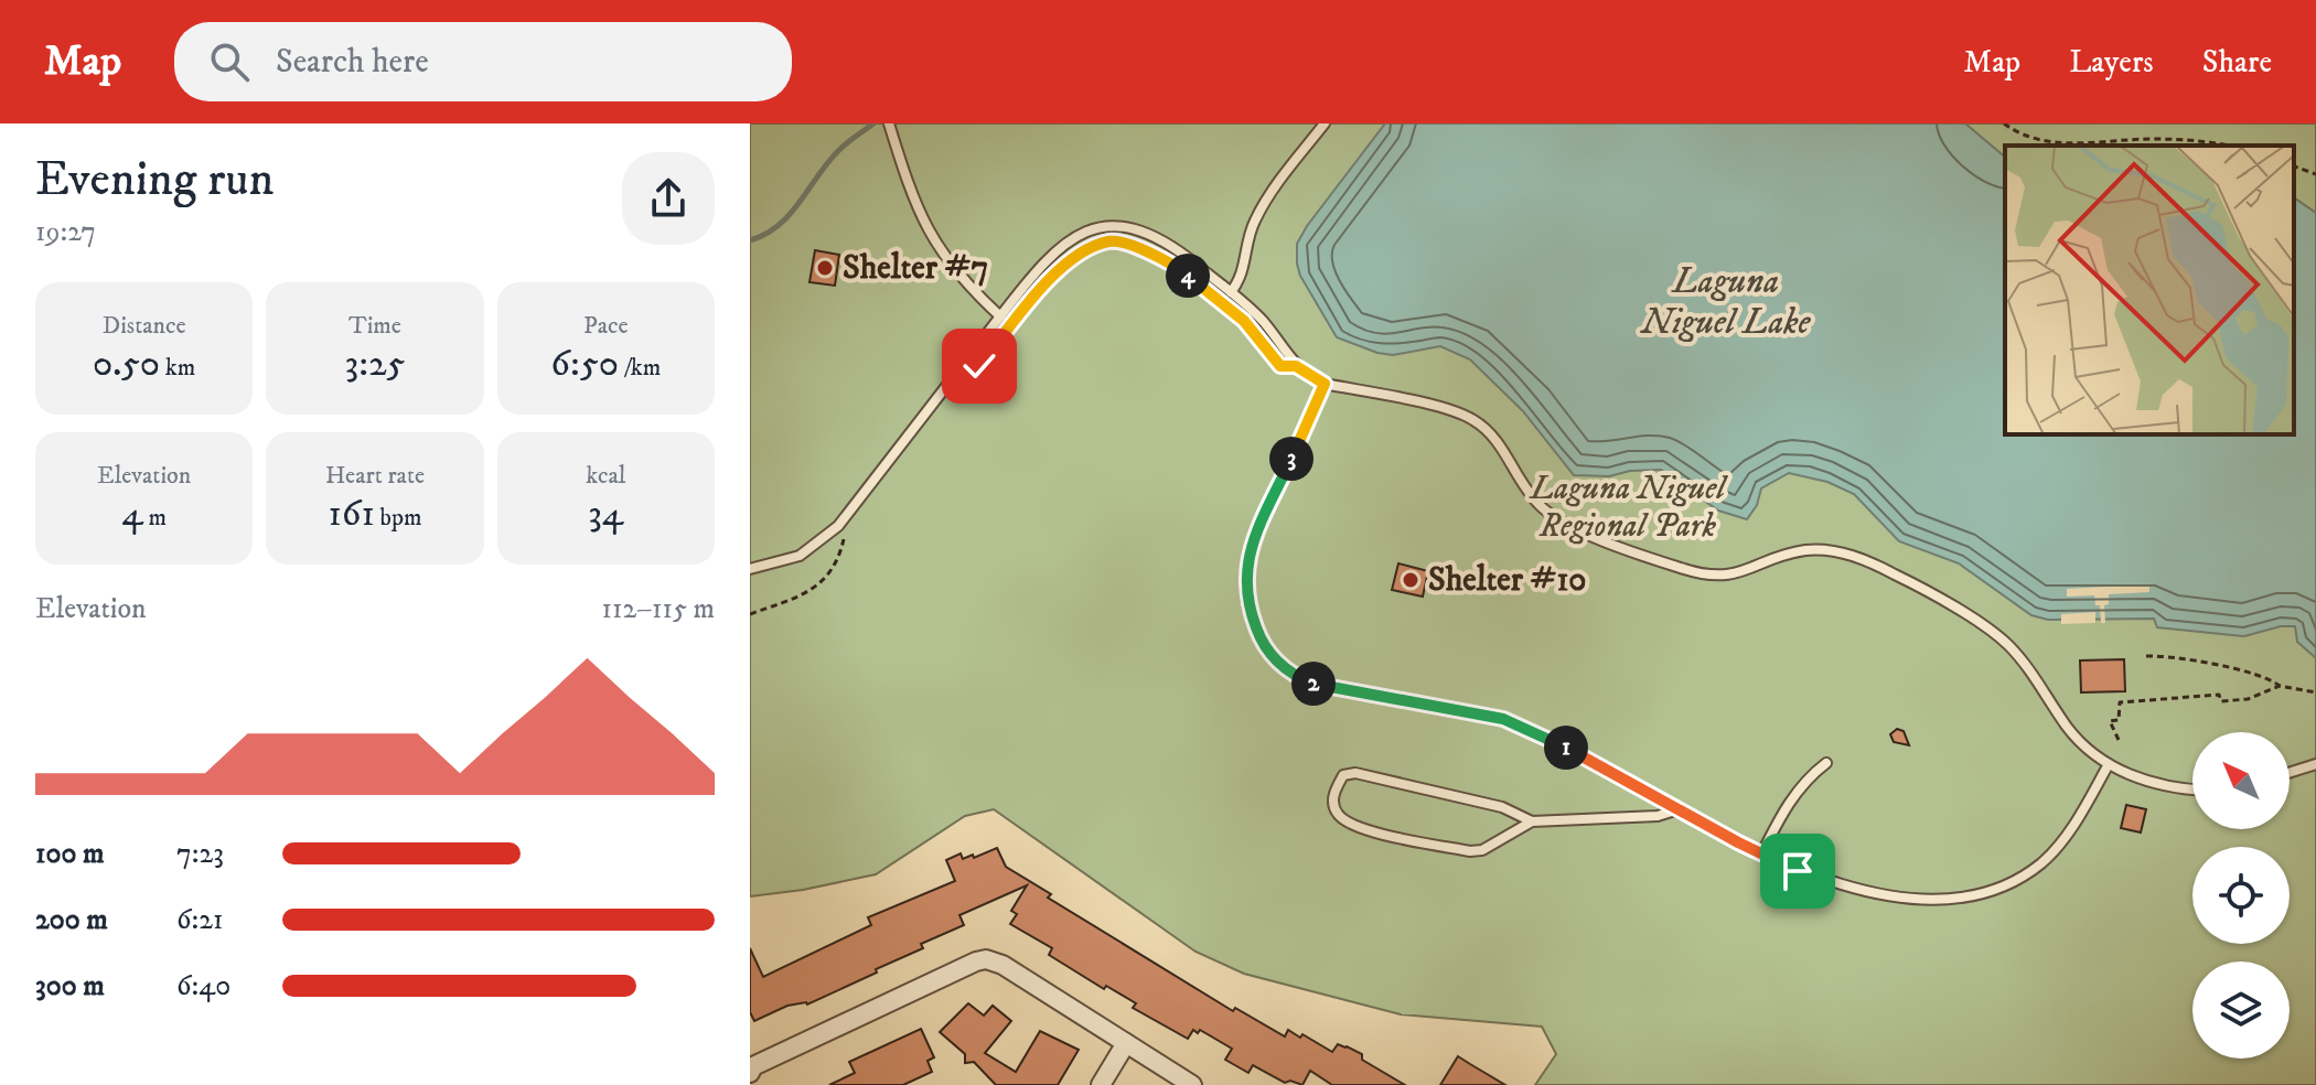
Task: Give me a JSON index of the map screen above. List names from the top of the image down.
{
  "water": ["Laguna Niguel Lake"],
  "parks": ["Laguna Niguel Regional Park"],
  "places": ["Shelter #7", "Shelter #10"],
  "north": "top left",
  "page": {
    "header": "Map",
    "search": "Search here",
    "nav": ["Map", "Layers", "Share"],
    "heading": ["Evening run", "19:27"],
    "pins": [
      "4",
      "3",
      "2",
      "1"
    ],
    "stats": [
      ["Distance", "0.50 km"],
      ["Time", "3:25"],
      ["Pace", "6:50 /km"],
      ["Elevation", "4 m"],
      ["Heart rate", "161 bpm"],
      ["kcal", "34"]
    ],
    "chart": ["Elevation", "112–115 m"],
    "list": [
      {
        "name": "100 m",
        "note": "7:23"
      },
      {
        "name": "200 m",
        "note": "6:21"
      },
      {
        "name": "300 m",
        "note": "6:40"
      }
    ]
  }
}
